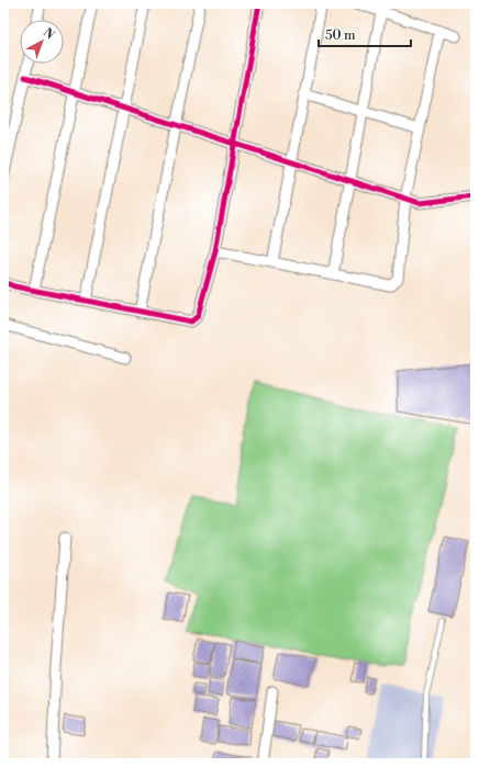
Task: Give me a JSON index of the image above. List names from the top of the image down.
{
  "scale_bar": "50 m",
  "north": "top right"
}
